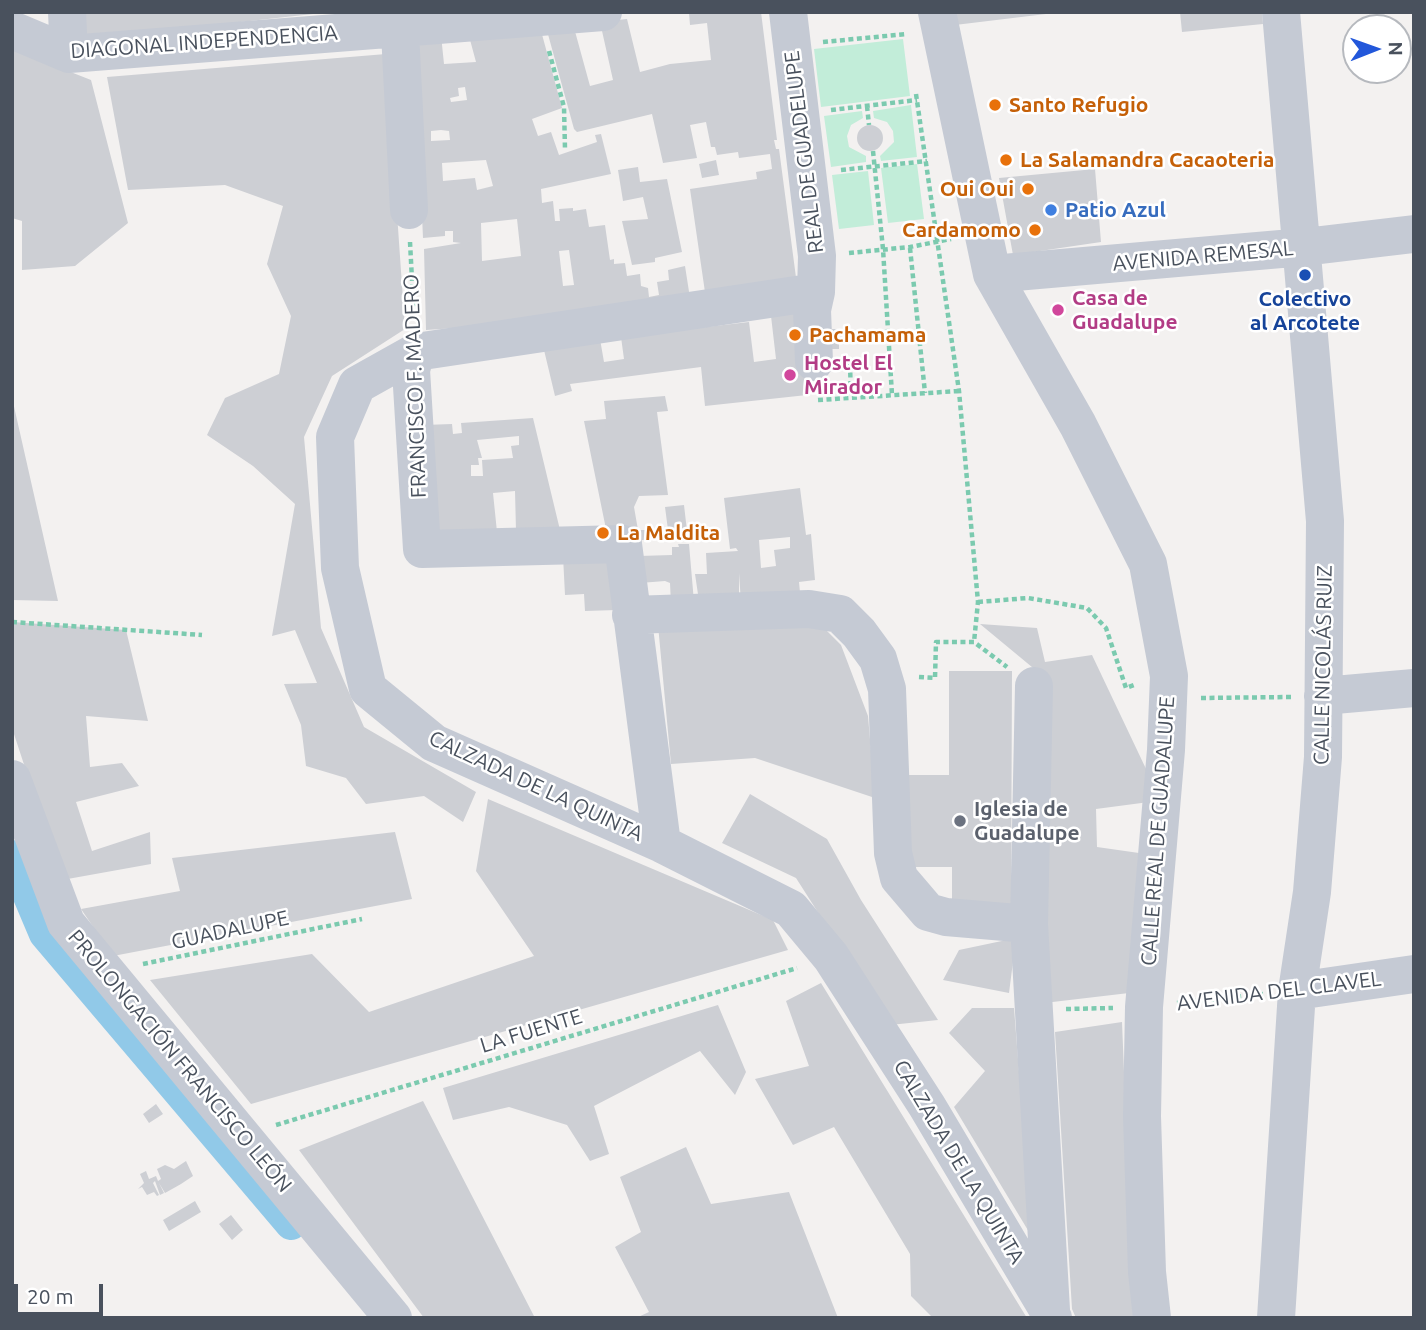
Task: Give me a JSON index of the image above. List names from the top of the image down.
{
  "streets": {
    "street": [
      "DIAGONAL INDEPENDENCIA",
      "REAL DE GUADELUPE",
      "AVENIDA REMESAL",
      "FRANCISCO F. MADERO",
      "CALLE NICOLÁS RUIZ",
      "CALZADA DE LA QUINTA",
      "CALLE REAL DE GUADALUPE",
      "AVENIDA DEL CLAVEL",
      "PROLONGACIÓN FRANCISCO LEÓN"
    ],
    "path": ["GUADALUPE", "LA FUENTE"]
  },
  "crossings": [
    ["REAL DE GUADELUPE", "CALZADA DE LA QUINTA"],
    ["AVENIDA REMESAL", "CALLE NICOLÁS RUIZ"],
    ["AVENIDA REMESAL", "CALLE REAL DE GUADALUPE"],
    ["FRANCISCO F. MADERO", "CALZADA DE LA QUINTA"],
    ["CALLE NICOLÁS RUIZ", "AVENIDA DEL CLAVEL"],
    ["CALZADA DE LA QUINTA", "LA FUENTE"],
    ["CALLE REAL DE GUADALUPE", "AVENIDA DEL CLAVEL"],
    ["GUADALUPE", "PROLONGACIÓN FRANCISCO LEÓN"],
    ["LA FUENTE", "PROLONGACIÓN FRANCISCO LEÓN"]
  ],
  "places": [
    "Santo Refugio",
    "La Salamandra Cacaoteria",
    "Oui Oui",
    "Patio Azul",
    "Cardamomo",
    "Colectivo al Arcotete",
    "Casa de Guadalupe",
    "Pachamama",
    "Hostel El Mirador",
    "La Maldita",
    "Iglesia de Guadalupe"
  ],
  "scale_bar": "20 m",
  "north": "right"
}
